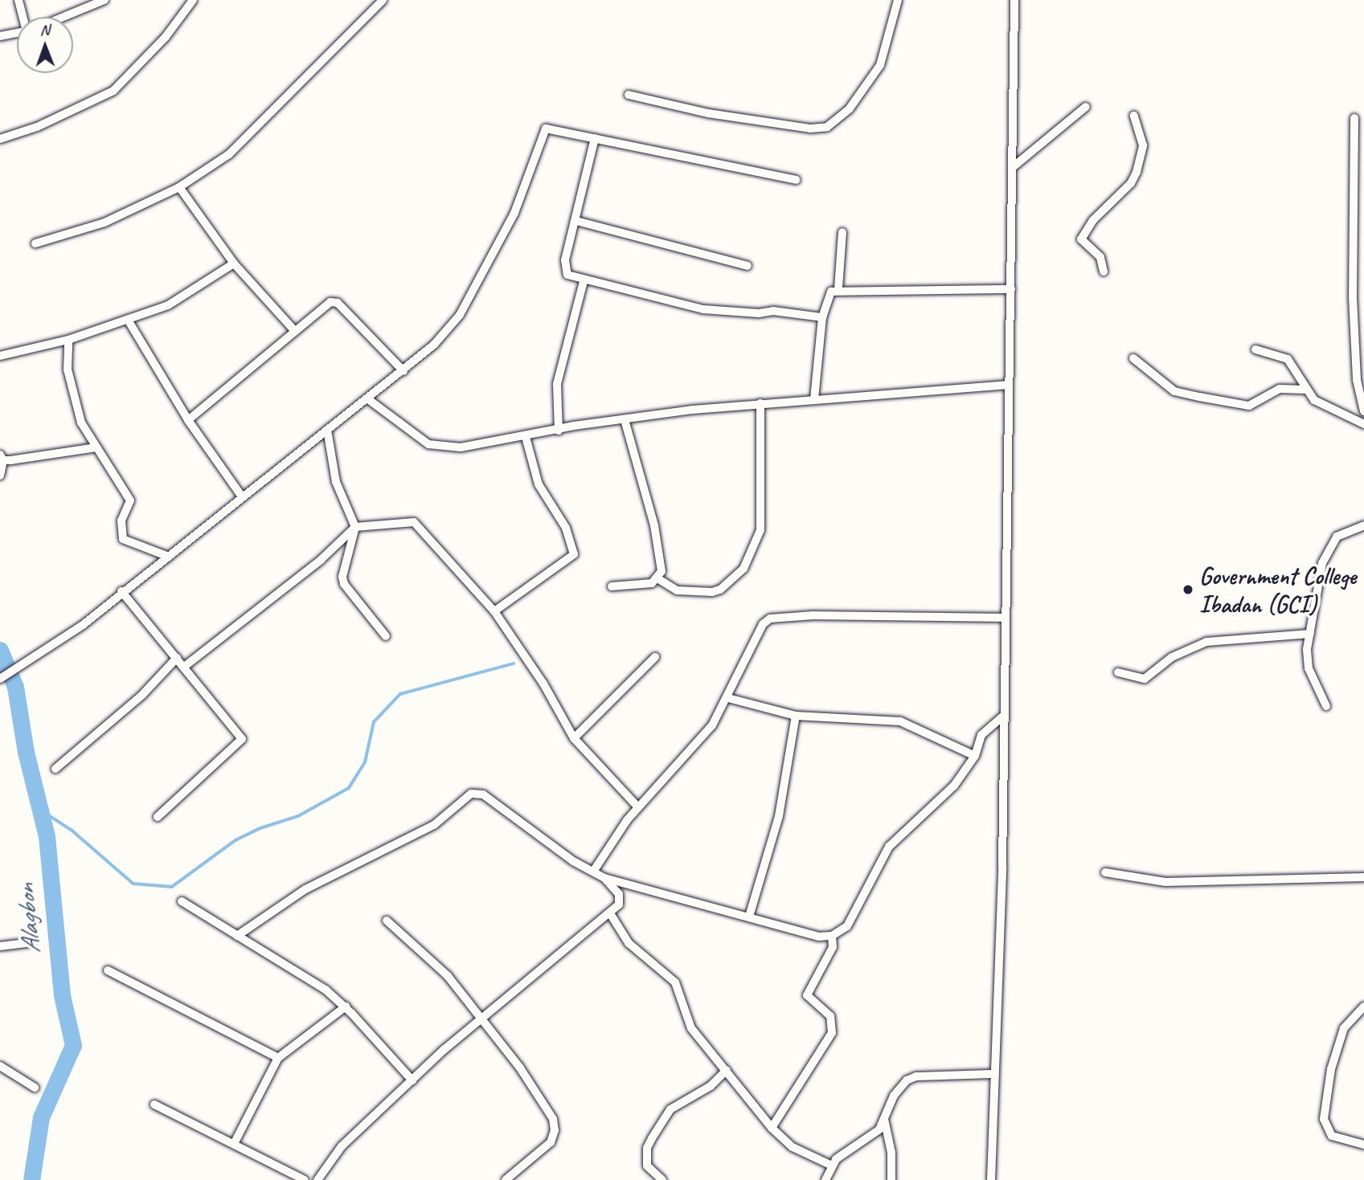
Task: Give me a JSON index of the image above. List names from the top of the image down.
{
  "water": ["Alagbon"],
  "places": ["Government College Ibadan (GCI)"],
  "north": "top"
}
